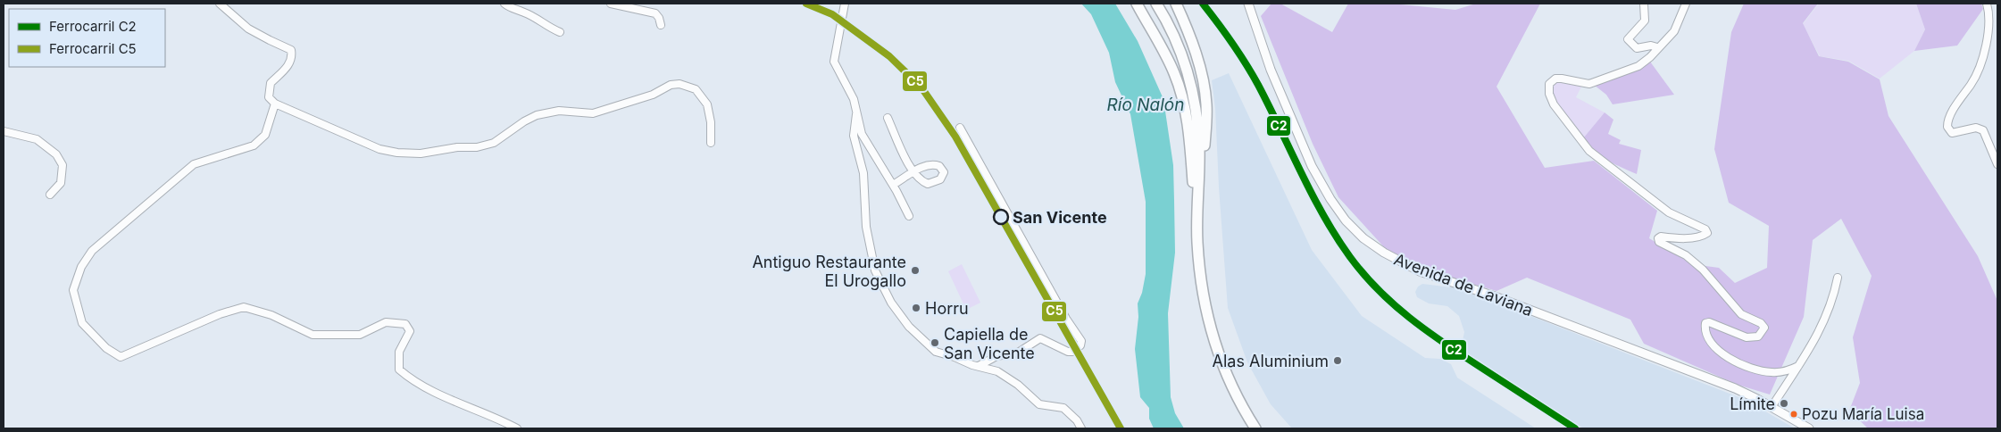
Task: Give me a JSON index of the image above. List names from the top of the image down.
{
  "streets": {
    "street": ["Avenida de Laviana"]
  },
  "water": ["Río Nalón"],
  "places": [
    "San Vicente",
    "Antiguo Restaurante El Urogallo",
    "Horru",
    "Capiella de San Vicente",
    "Alas Aluminium",
    "Límite",
    "Pozu María Luisa"
  ],
  "lines": ["rail line C2", "rail line C5"],
  "legend": ["Ferrocarril C2", "Ferrocarril C5"]
}
